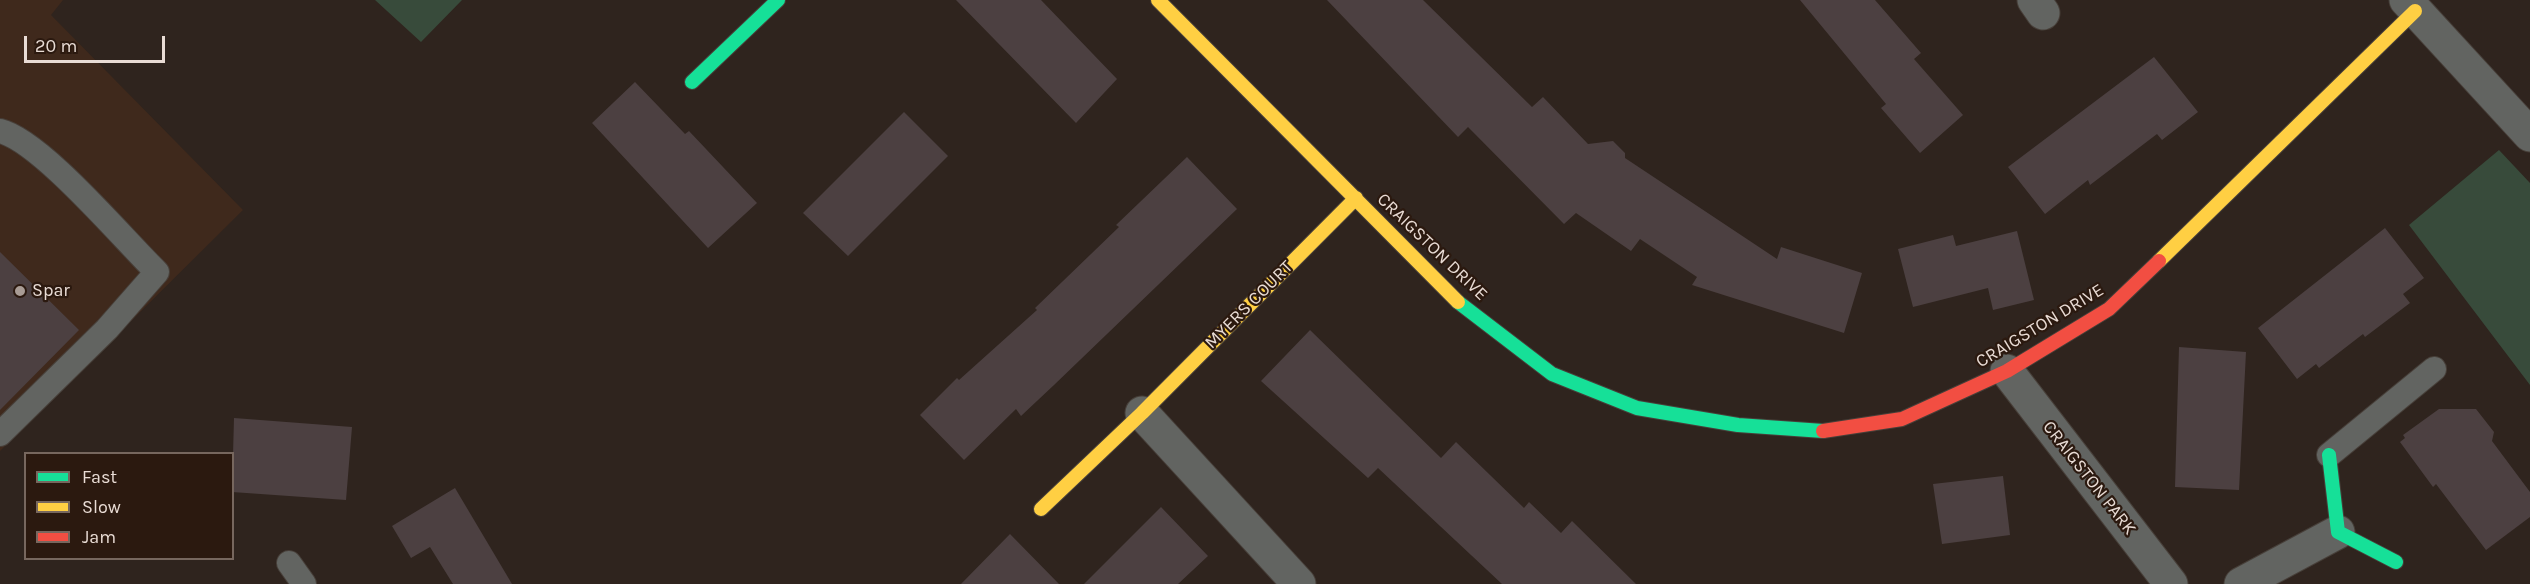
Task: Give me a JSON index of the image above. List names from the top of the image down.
{
  "streets": {
    "street": ["CRAIGSTON DRIVE", "MYERS COURT", "CRAIGSTON PARK"]
  },
  "crossings": [
    ["CRAIGSTON DRIVE", "MYERS COURT"],
    ["CRAIGSTON DRIVE", "CRAIGSTON PARK"]
  ],
  "places": ["Spar"],
  "legend": ["Fast", "Slow", "Jam"],
  "scale_bar": "20 m"
}
